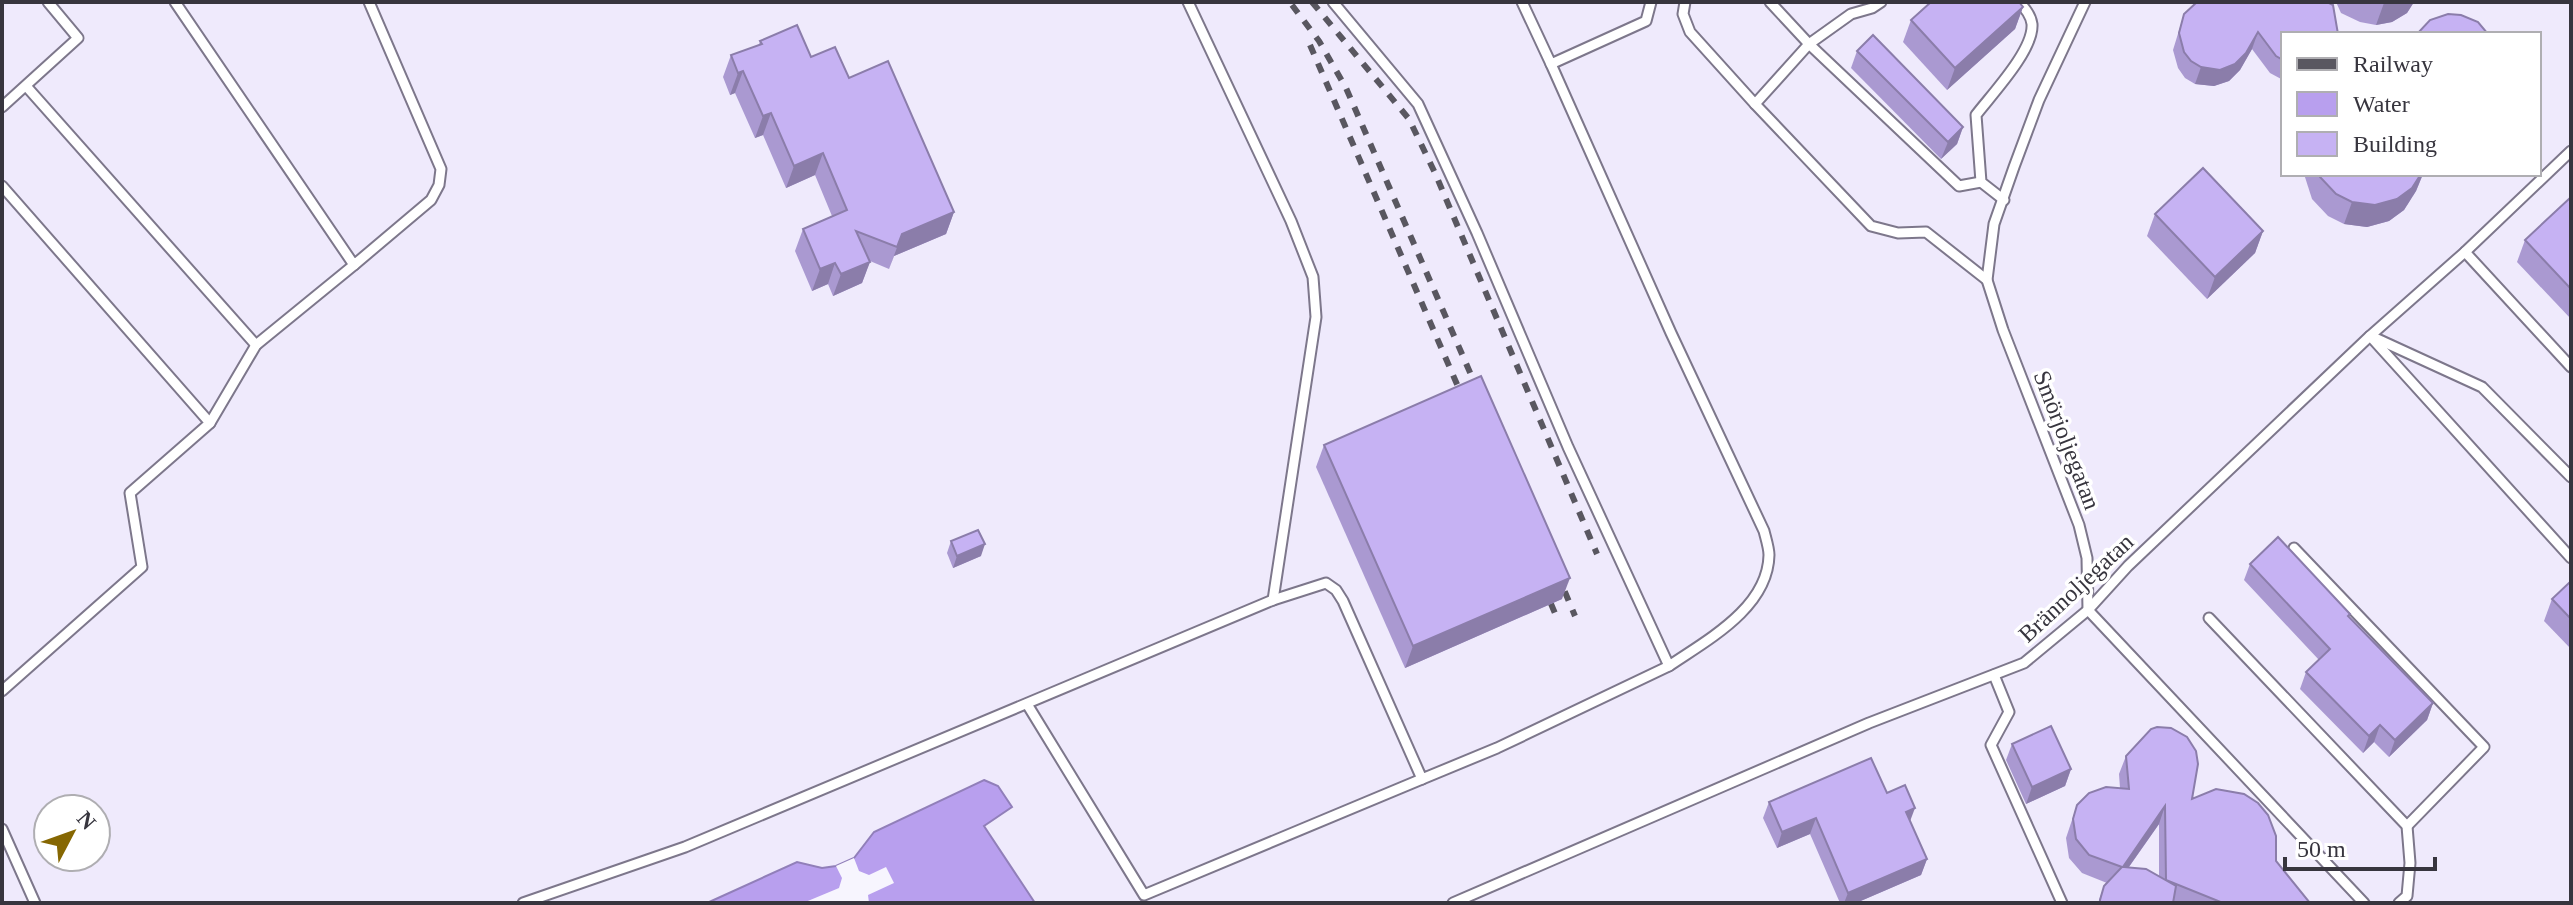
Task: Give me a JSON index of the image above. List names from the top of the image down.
{
  "streets": {
    "lane": ["Smörjoljegatan", "Brännoljegatan"]
  },
  "crossings": [
    ["Smörjoljegatan", "Brännoljegatan"]
  ],
  "legend": ["Railway", "Water", "Building"],
  "scale_bar": "50 m",
  "north": "top right"
}
